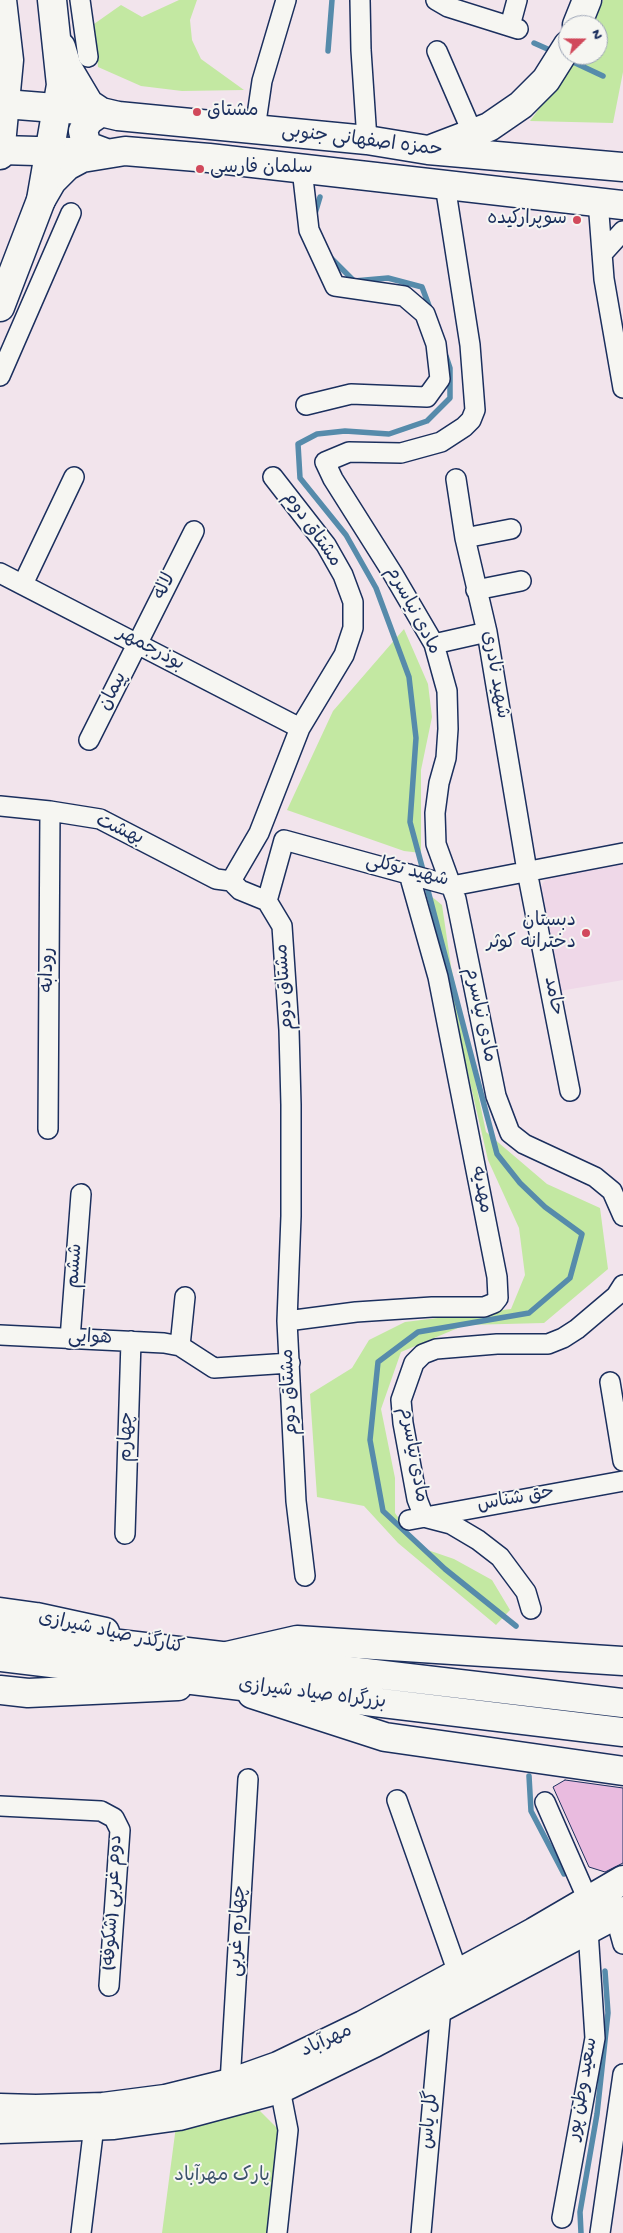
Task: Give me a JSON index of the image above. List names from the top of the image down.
{
  "streets": {
    "main road": [
      "حمزه اصفهانی جنوبی",
      "کنارگذر صیاد شیرازی",
      "بزرگراه صیاد شیرازی",
      "مهرآباد"
    ],
    "street": [
      "مشتاق دوم",
      "لاله",
      "مادی نیاسرم",
      "بوذرجمهر",
      "شهید نادری",
      "پیمان",
      "بهشت",
      "شهید توکلی",
      "رودابه",
      "حامد",
      "مهدیه",
      "ششم",
      "هوایی",
      "چهارم",
      "حق شناس",
      "دوم غربی (شکوفه)",
      "چهارم غربی",
      "سعید وطن پور",
      "گل یاس"
    ]
  },
  "crossings": [
    ["حمزه اصفهانی جنوبی", "مادی نیاسرم"],
    ["مشتاق دوم", "بوذرجمهر"],
    ["مشتاق دوم", "بهشت"],
    ["مشتاق دوم", "شهید توکلی"],
    ["مشتاق دوم", "مهدیه"],
    ["مشتاق دوم", "هوایی"],
    ["لاله", "بوذرجمهر"],
    ["لاله", "پیمان"],
    ["مادی نیاسرم", "شهید توکلی"],
    ["مادی نیاسرم", "حق شناس"],
    ["بوذرجمهر", "پیمان"],
    ["شهید نادری", "شهید توکلی"],
    ["شهید نادری", "حامد"],
    ["بهشت", "رودابه"],
    ["شهید توکلی", "حامد"],
    ["شهید توکلی", "مهدیه"],
    ["ششم", "هوایی"],
    ["هوایی", "چهارم"],
    ["کنارگذر صیاد شیرازی", "بزرگراه صیاد شیرازی"],
    ["چهارم غربی", "مهرآباد"],
    ["مهرآباد", "سعید وطن پور"],
    ["مهرآباد", "گل یاس"]
  ],
  "parks": ["پارک مهرآباد"],
  "places": [
    "مشتاق",
    "سلمان فارسی",
    "سوپرارکیده",
    "دبستان دخترانه کوثر"
  ],
  "north": "right"
}
